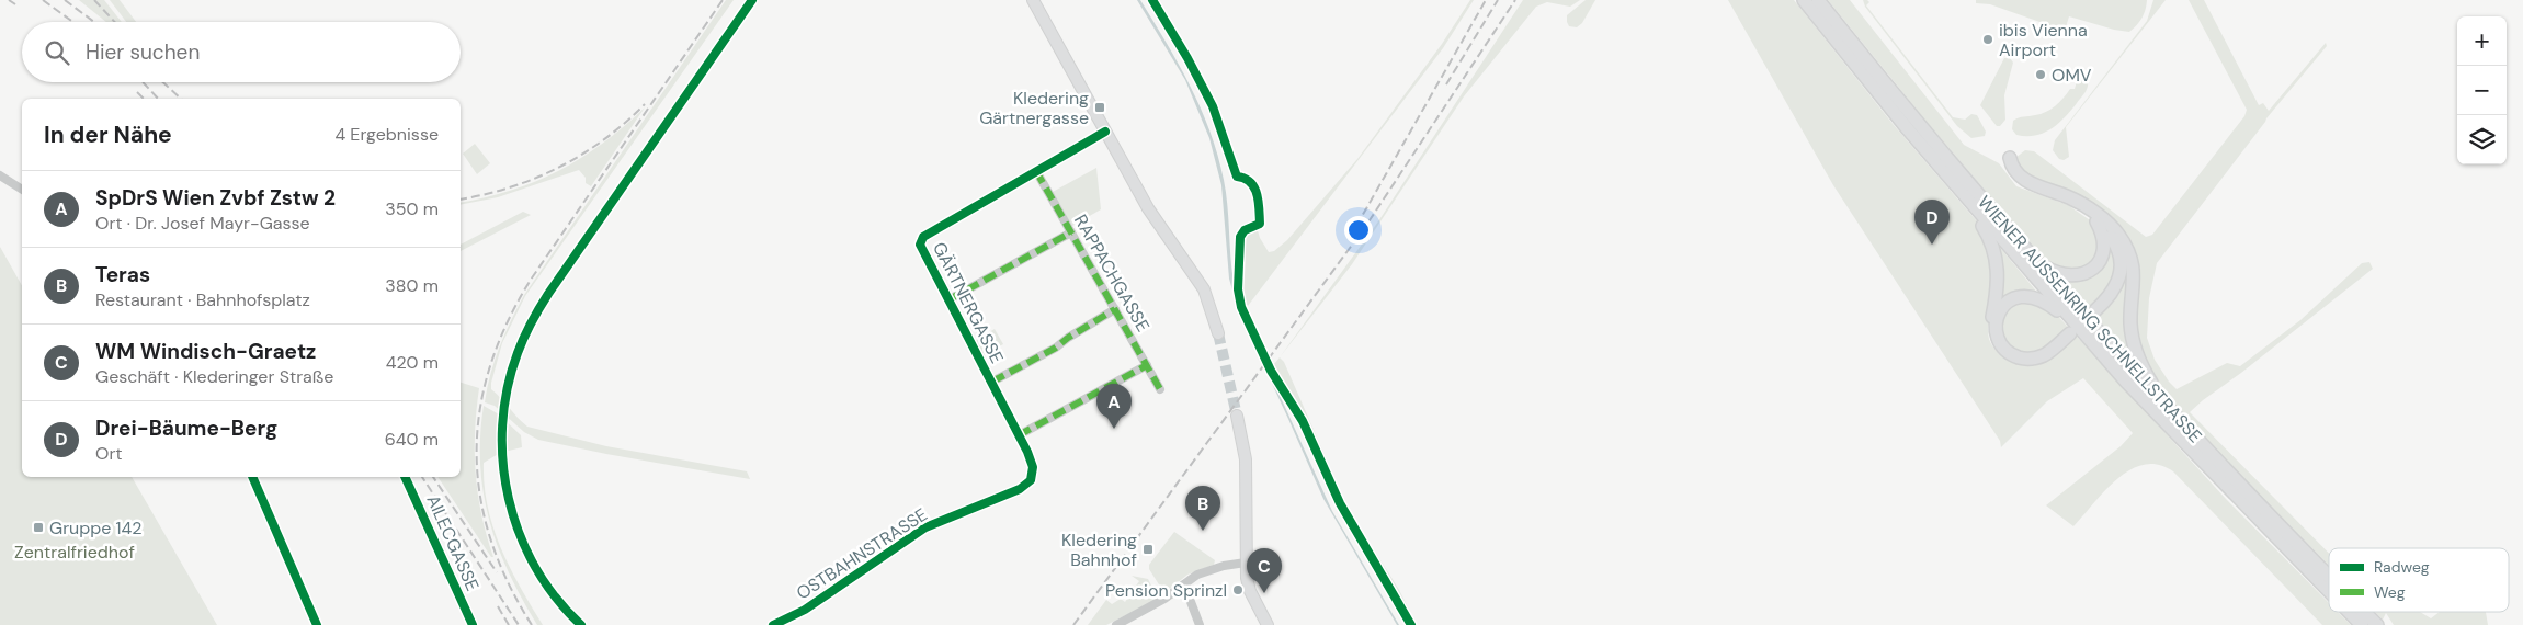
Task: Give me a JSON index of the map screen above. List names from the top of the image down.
{
  "streets": {
    "highway": ["WIENER AUSSENRING SCHNELLSTRASSE"],
    "street": ["RAPPACHGASSE", "GÄRTNERGASSE", "OSTBAHNSTRASSE"],
    "cycle path": ["AILECGASSE"]
  },
  "crossings": [
    ["RAPPACHGASSE", "GÄRTNERGASSE"],
    ["GÄRTNERGASSE", "OSTBAHNSTRASSE"]
  ],
  "parks": ["Zentralfriedhof"],
  "places": {
    "other": ["ibis Vienna Airport", "OMV", "Pension Sprinzl"],
    "transit": ["Kledering Gärtnergasse", "Gruppe 142", "Kledering Bahnhof"]
  },
  "legend": ["Radweg", "Weg"],
  "page": {
    "map_buttons": ["+", "−"],
    "search": "Hier suchen",
    "heading": ["In der Nähe", "4 Ergebnisse"],
    "list": [
      {
        "mark": "A",
        "name": "SpDrS Wien Zvbf Zstw 2",
        "note": "Ort · Dr. Josef Mayr-Gasse",
        "value": "350 m"
      },
      {
        "mark": "B",
        "name": "Teras",
        "note": "Restaurant · Bahnhofsplatz",
        "value": "380 m"
      },
      {
        "mark": "C",
        "name": "WM Windisch-Graetz",
        "note": "Geschäft · Klederinger Straße",
        "value": "420 m"
      },
      {
        "mark": "D",
        "name": "Drei-Bäume-Berg",
        "note": "Ort",
        "value": "640 m"
      }
    ],
    "pins": [
      "D",
      "A",
      "B",
      "C"
    ]
  }
}
